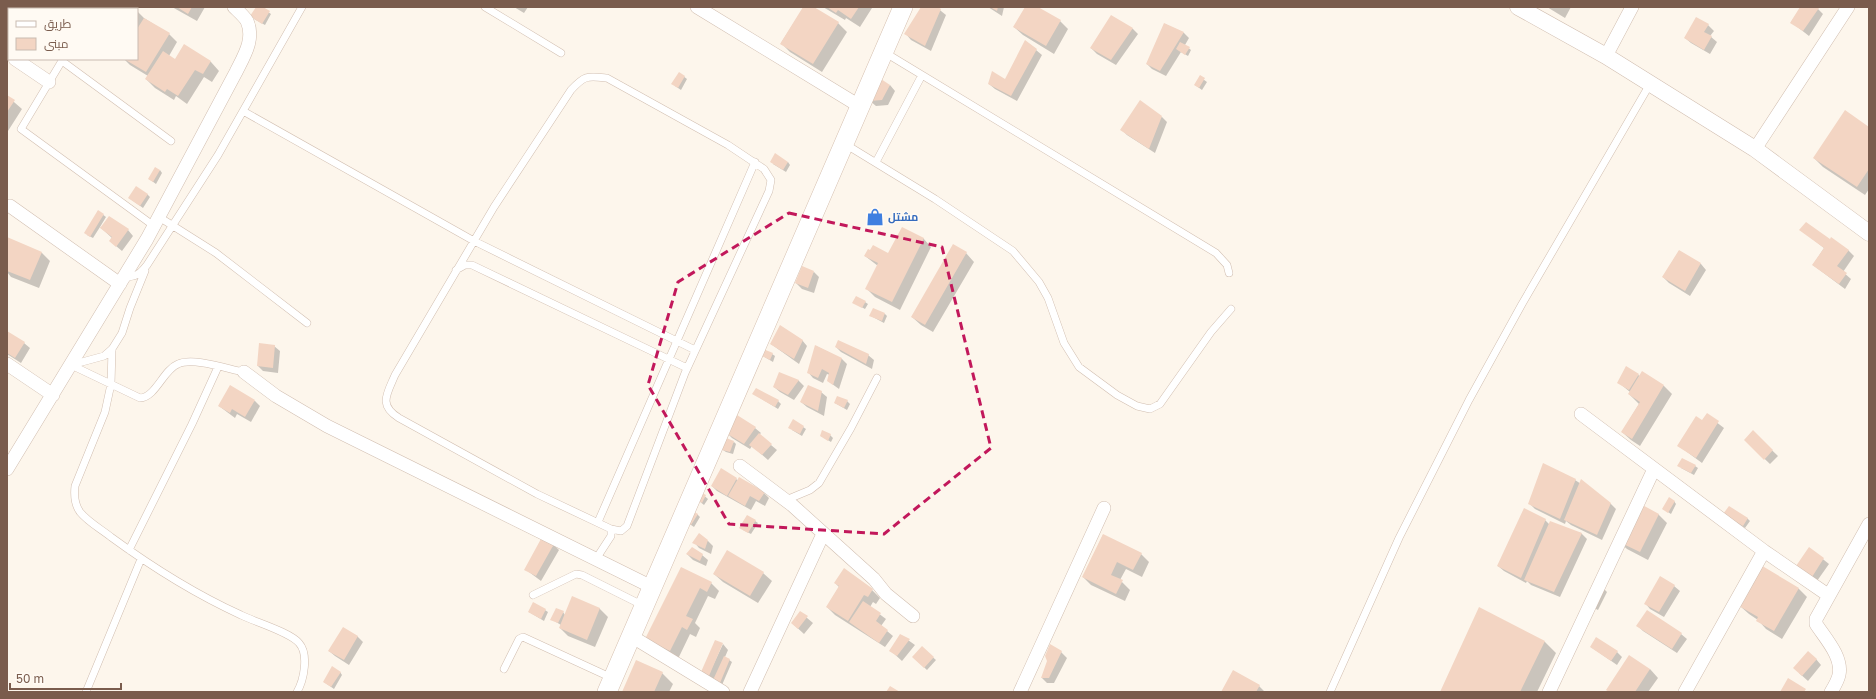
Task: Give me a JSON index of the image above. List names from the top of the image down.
{
  "places": {
    "shop": ["مشتل"]
  },
  "legend": ["طريق", "مبنى"],
  "scale_bar": "50 m"
}
